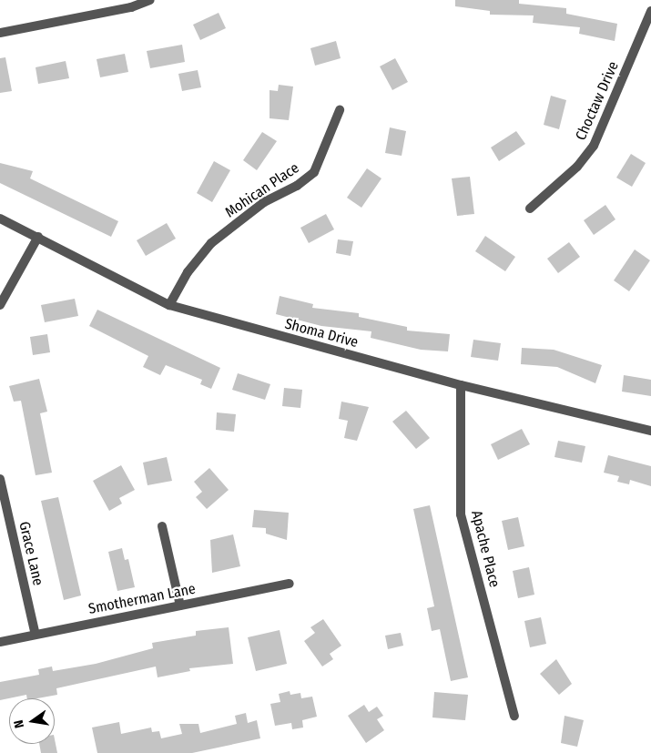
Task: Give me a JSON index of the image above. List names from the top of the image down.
{
  "streets": {
    "street": [
      "Choctaw Drive",
      "Mohican Place",
      "Shoma Drive",
      "Apache Place",
      "Grace Lane",
      "Smotherman Lane"
    ]
  },
  "crossings": [
    ["Mohican Place", "Shoma Drive"],
    ["Shoma Drive", "Apache Place"],
    ["Grace Lane", "Smotherman Lane"]
  ],
  "north": "left"
}
